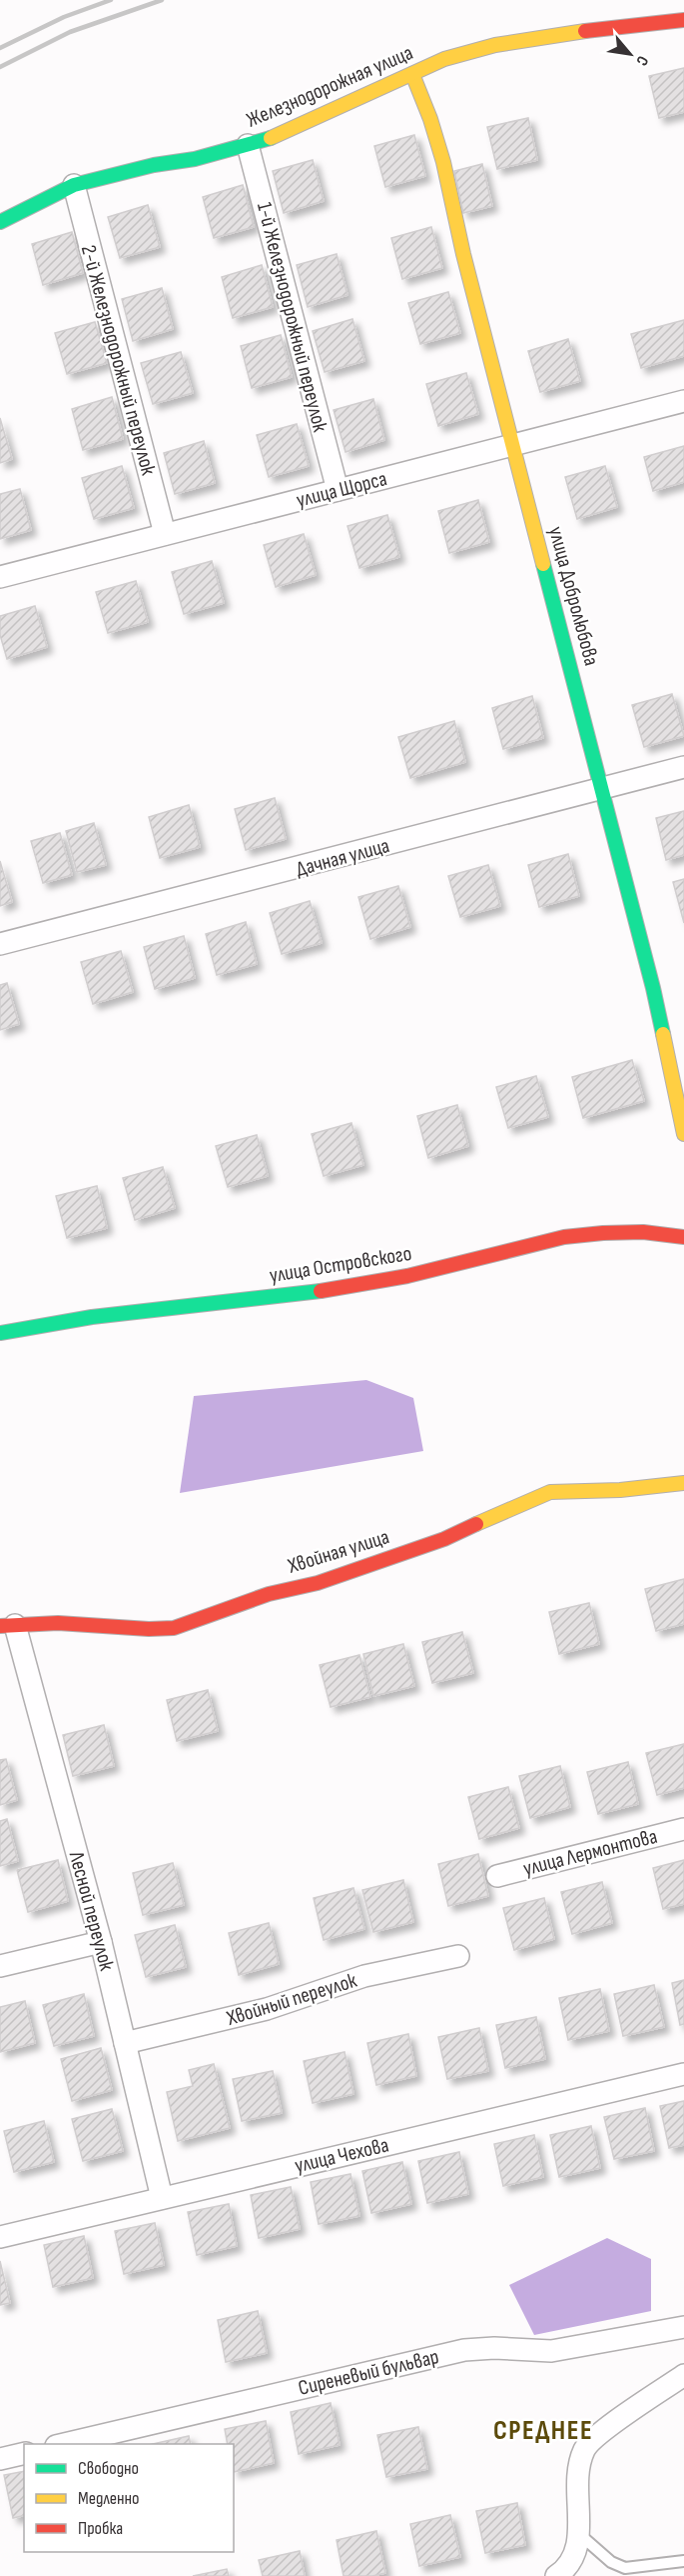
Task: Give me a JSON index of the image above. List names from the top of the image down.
{
  "streets": {
    "street": [
      "Железнодорожная улица",
      "1-й Железнодорожный переулок",
      "2-й Железнодорожный переулок",
      "улица Щорса",
      "улица Добролюбова",
      "Дачная улица",
      "улица Островского",
      "Хвойная улица",
      "улица Лермонтова",
      "Лесной переулок",
      "Хвойный переулок",
      "улица Чехова",
      "Сиреневый бульвар"
    ]
  },
  "crossings": [
    ["Железнодорожная улица", "1-й Железнодорожный переулок"],
    ["Железнодорожная улица", "2-й Железнодорожный переулок"],
    ["Железнодорожная улица", "улица Добролюбова"],
    ["1-й Железнодорожный переулок", "улица Щорса"],
    ["2-й Железнодорожный переулок", "улица Щорса"],
    ["улица Щорса", "улица Добролюбова"],
    ["улица Добролюбова", "Дачная улица"],
    ["Хвойная улица", "Лесной переулок"],
    ["Лесной переулок", "Хвойный переулок"],
    ["Лесной переулок", "улица Чехова"]
  ],
  "districts": ["СРЕДНЕЕ"],
  "legend": ["Свободно", "Медленно", "Пробка"],
  "north": "bottom right"
}
